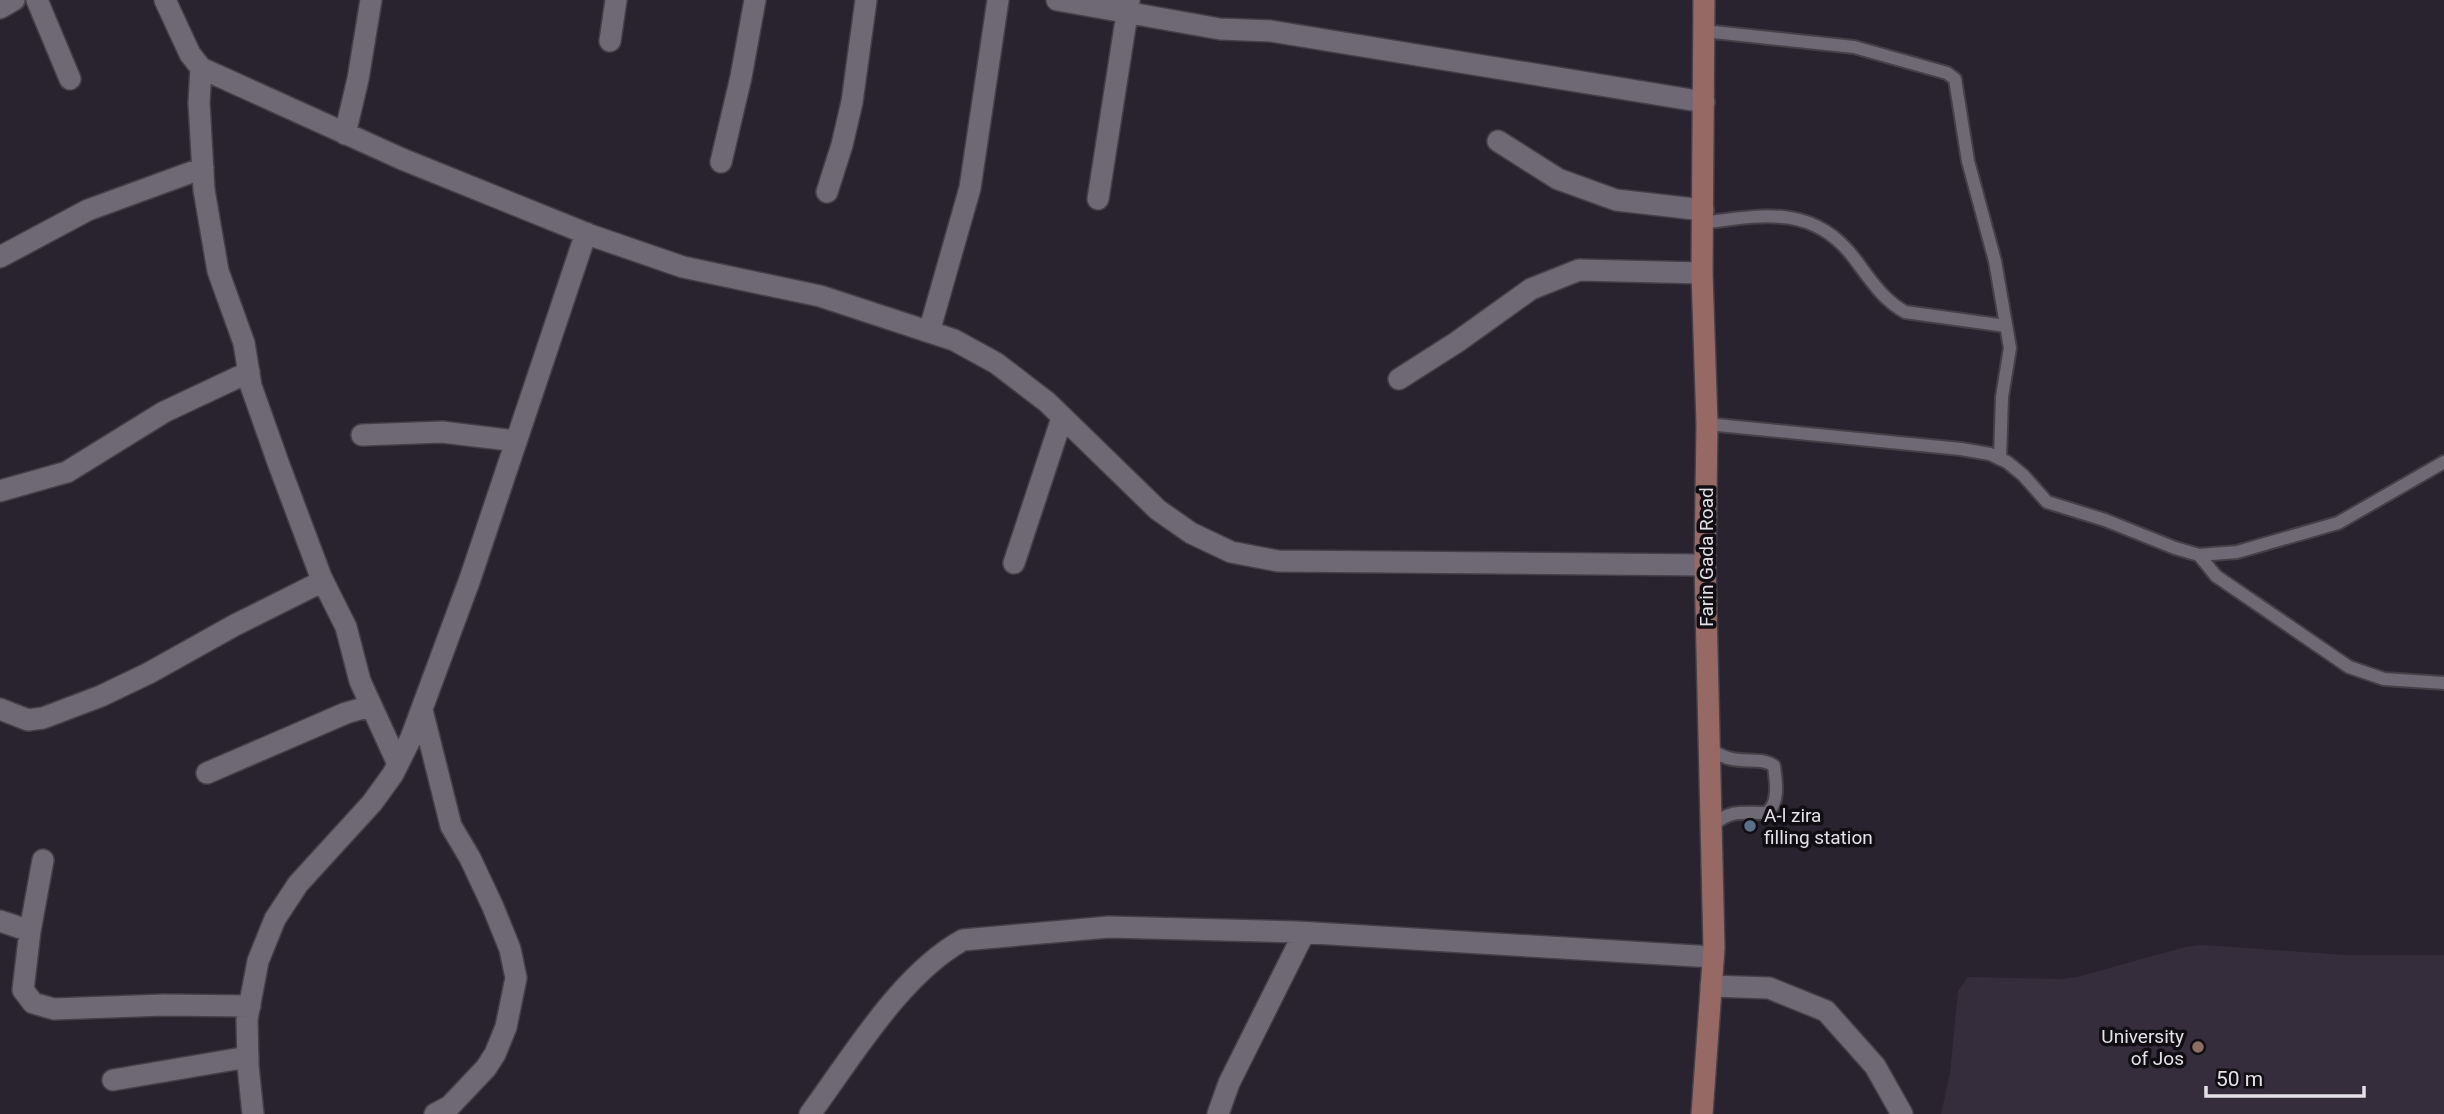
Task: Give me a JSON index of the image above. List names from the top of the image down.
{
  "streets": {
    "main road": ["Farin Gada Road"]
  },
  "places": ["A-l zira filling station", "University of Jos"],
  "scale_bar": "50 m"
}
